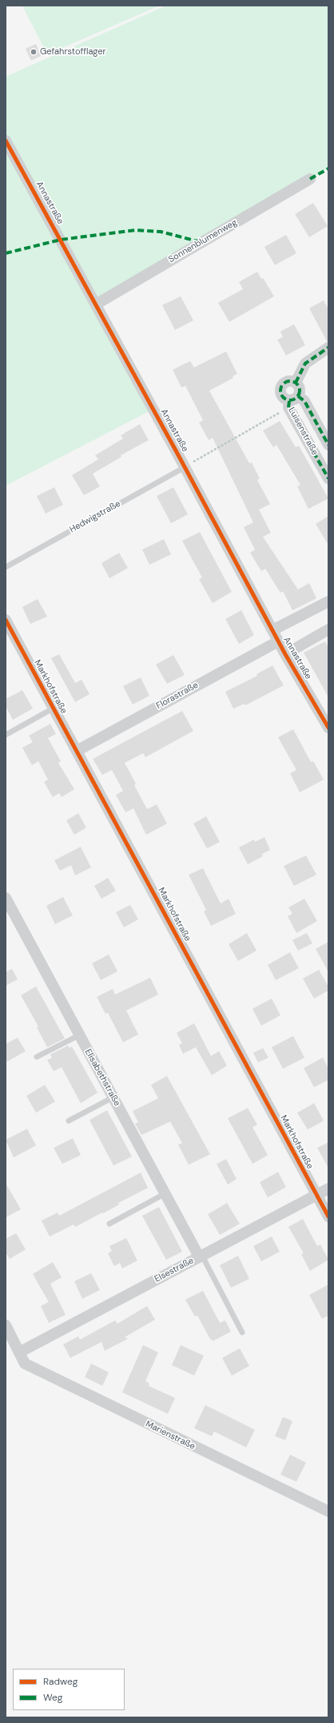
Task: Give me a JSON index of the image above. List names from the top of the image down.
{
  "streets": {
    "street": [
      "Annastraße",
      "Sonnenblumenweg",
      "Luisenstraße",
      "Markhofstraße",
      "Florastraße",
      "Elisabethstraße",
      "Elsestraße",
      "Marienstraße"
    ],
    "lane": ["Hedwigstraße"]
  },
  "crossings": [
    ["Annastraße", "Sonnenblumenweg"],
    ["Annastraße", "Hedwigstraße"],
    ["Annastraße", "Florastraße"],
    ["Markhofstraße", "Florastraße"],
    ["Markhofstraße", "Elsestraße"],
    ["Elisabethstraße", "Elsestraße"],
    ["Elsestraße", "Marienstraße"]
  ],
  "places": ["Gefahrstofflager"],
  "legend": ["Radweg", "Weg"]
}
